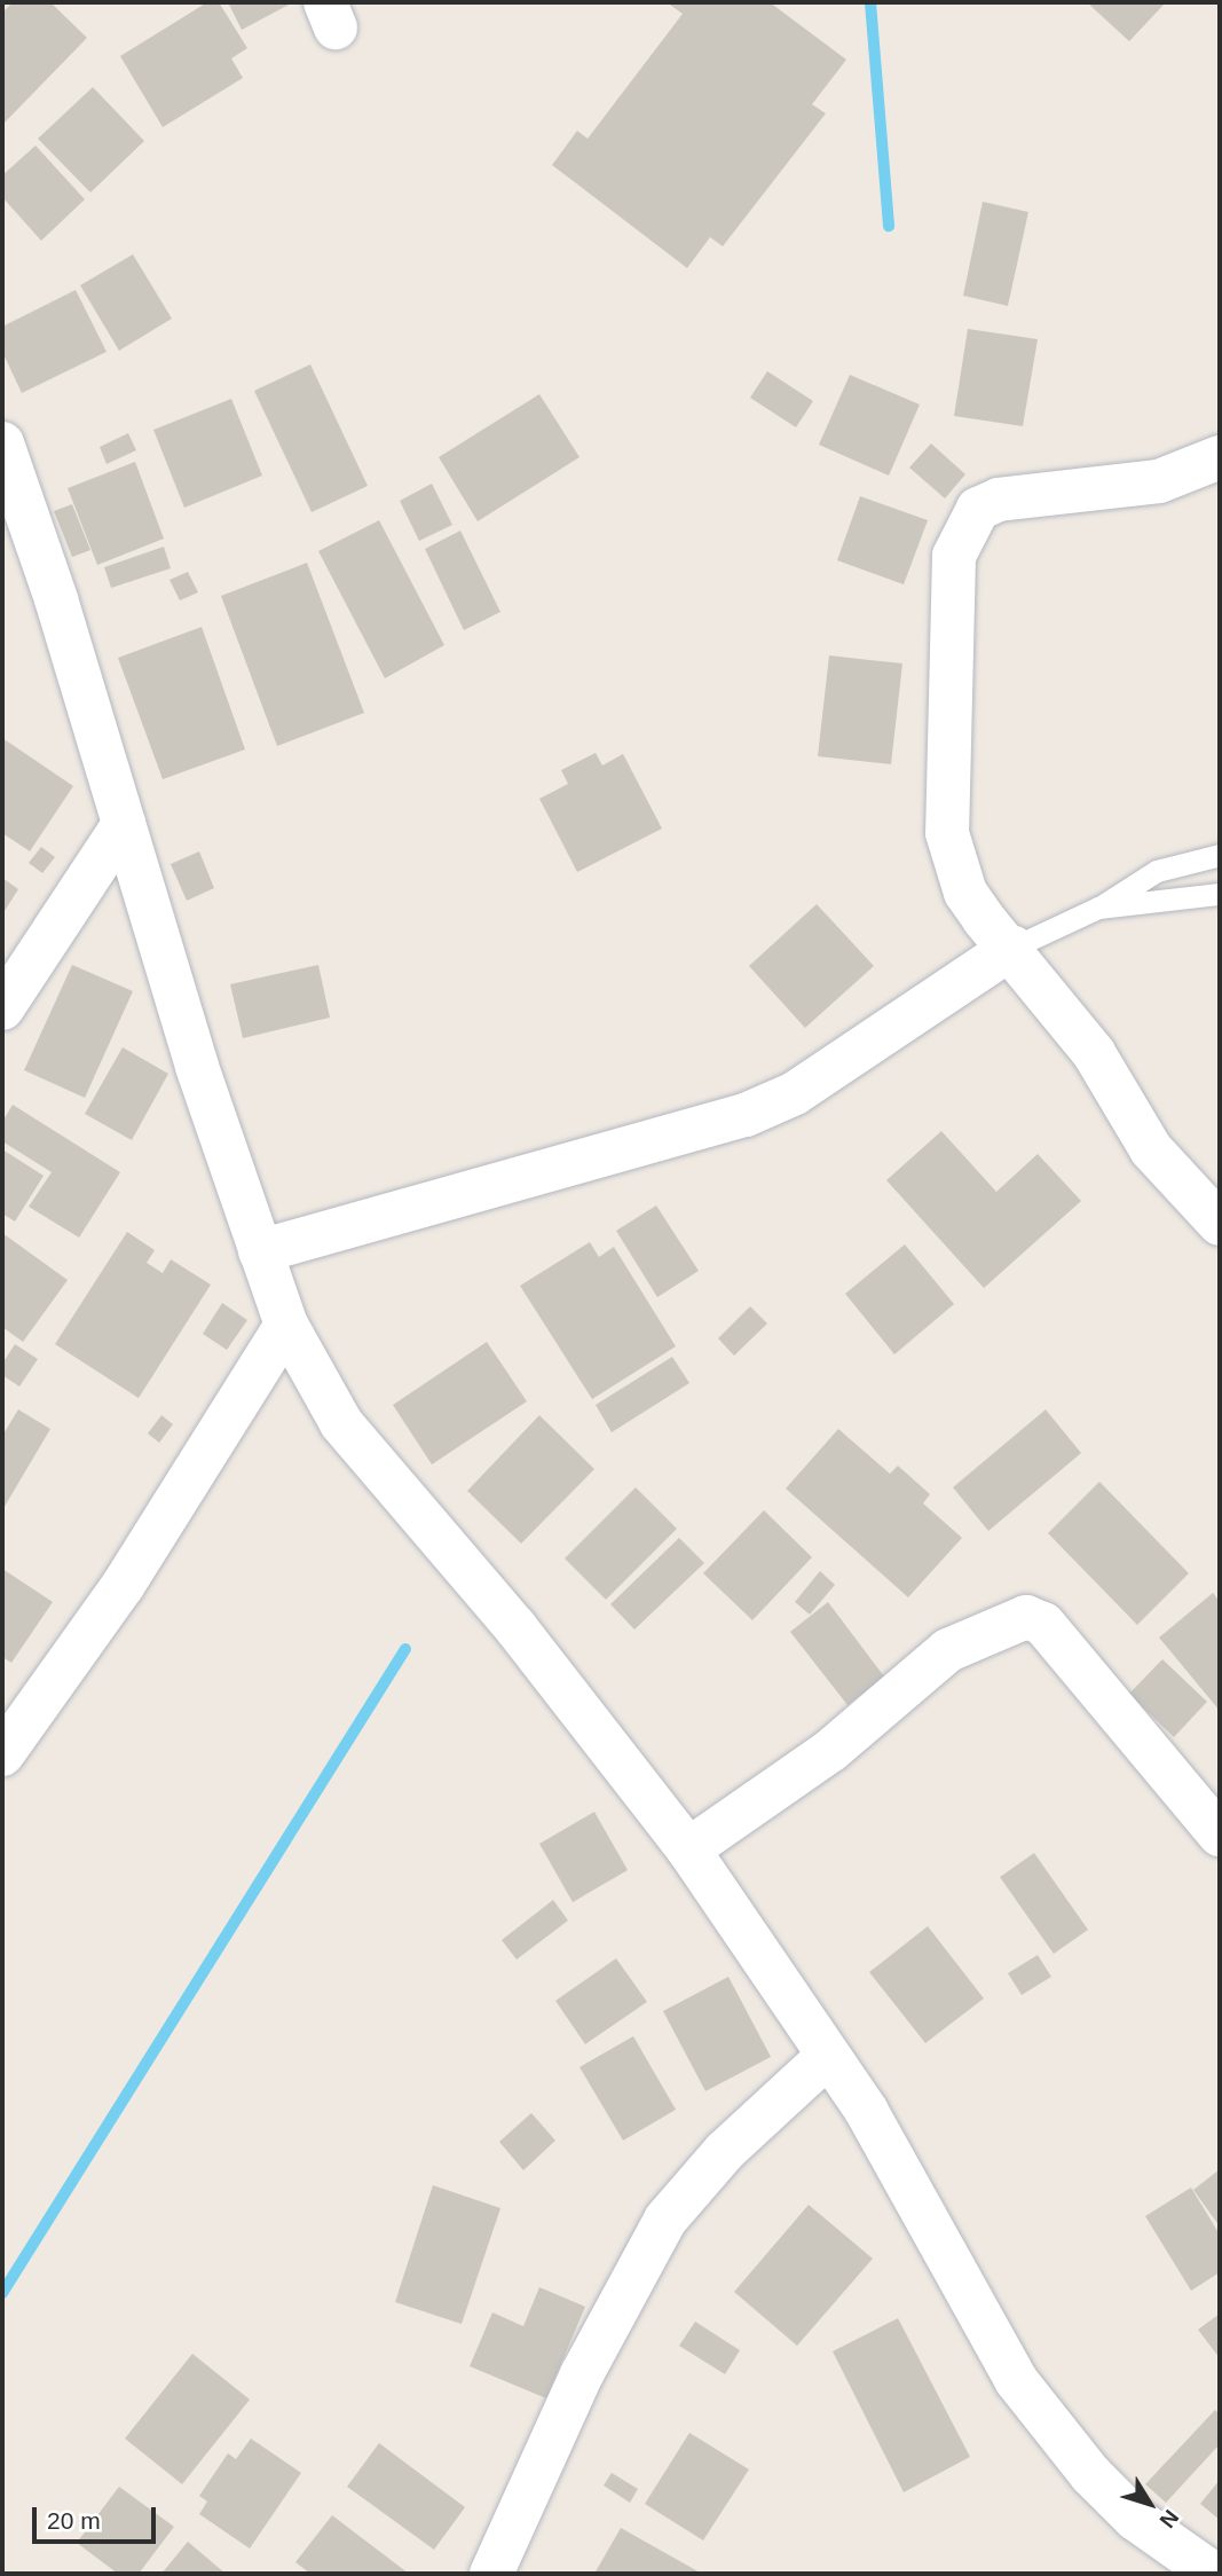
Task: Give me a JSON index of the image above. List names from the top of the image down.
{
  "scale_bar": "20 m",
  "north": "bottom right"
}
